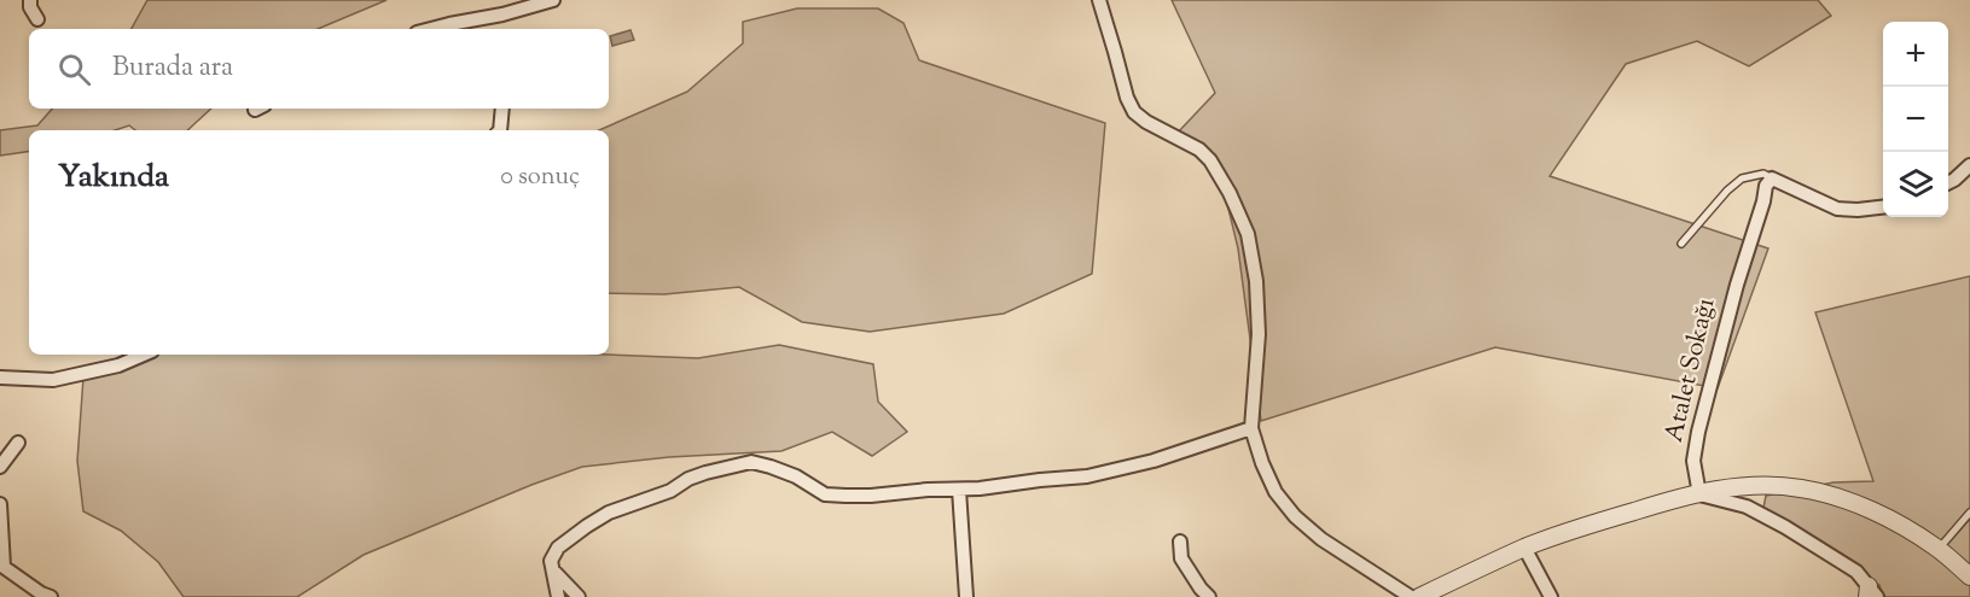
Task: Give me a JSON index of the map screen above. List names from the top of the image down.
{
  "streets": {
    "street": ["Atalet Sokağı"]
  },
  "page": {
    "map_buttons": ["+", "−"],
    "search": "Burada ara",
    "heading": ["Yakında", "0 sonuç"]
  }
}
